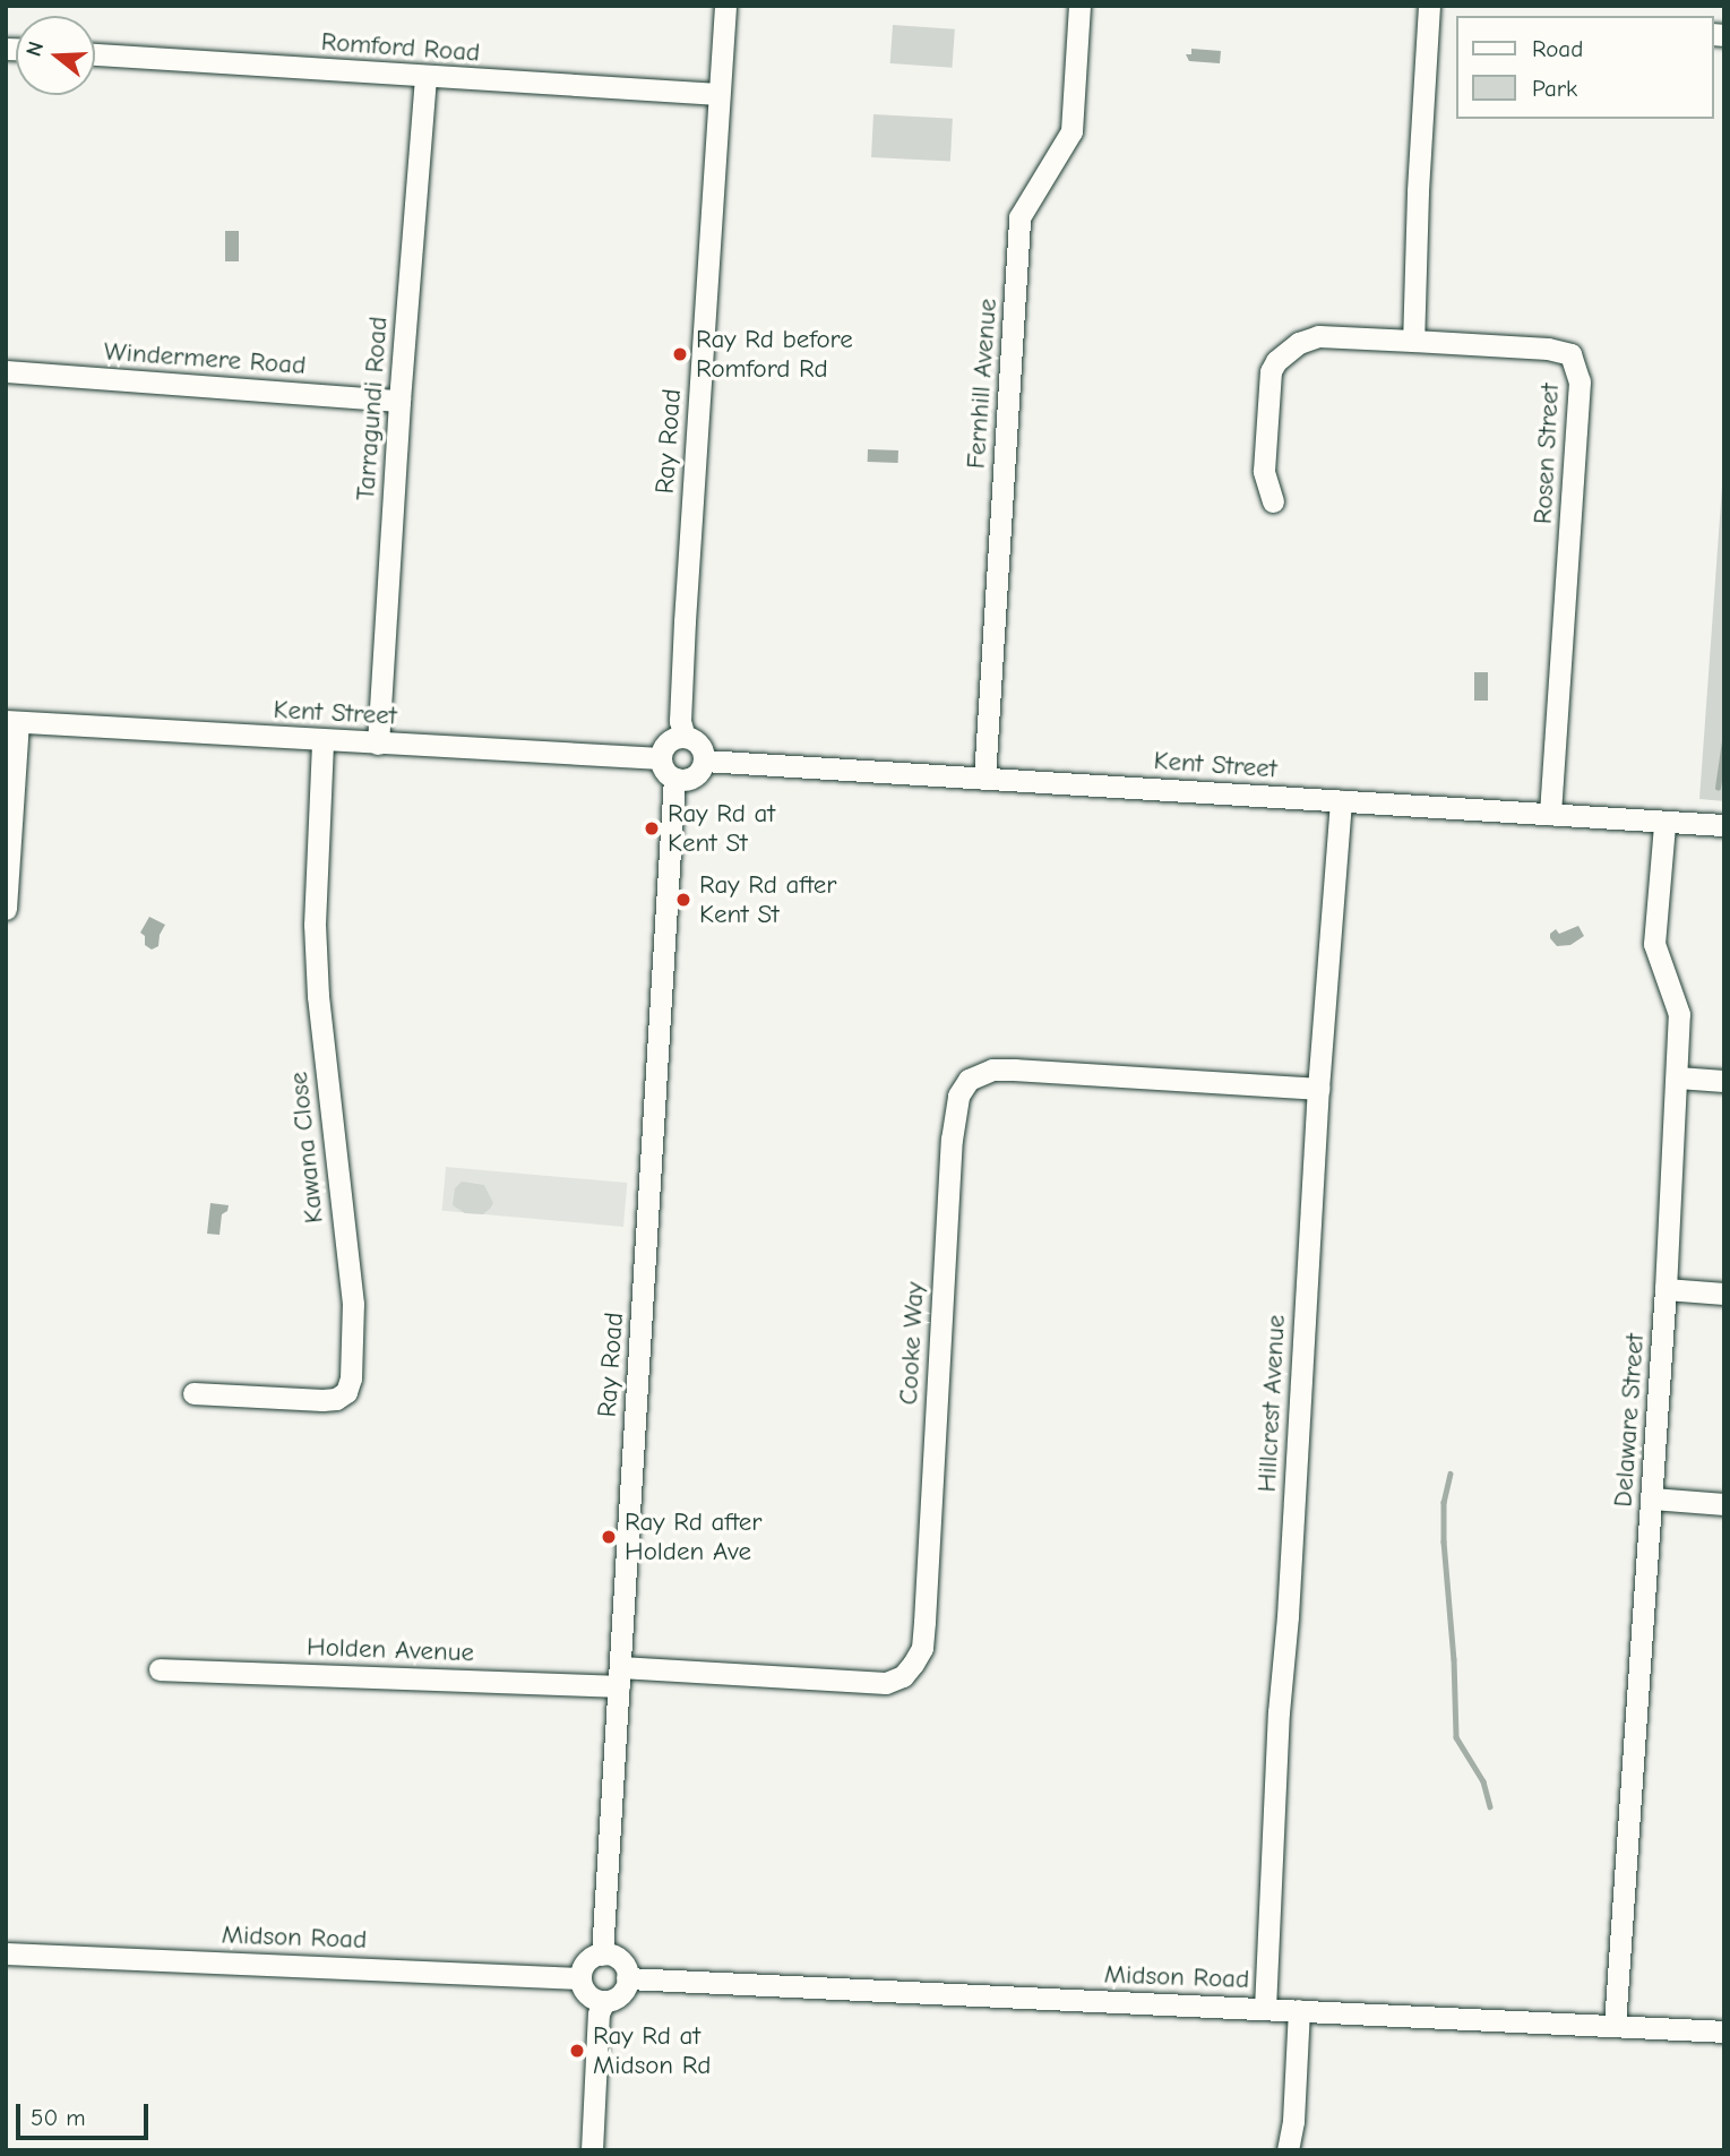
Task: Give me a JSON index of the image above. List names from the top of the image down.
{
  "streets": {
    "street": [
      "Romford Road",
      "Windermere Road",
      "Fernhill Avenue",
      "Tarragundi Road",
      "Ray Road",
      "Rosen Street",
      "Kent Street",
      "Kawana Close",
      "Cooke Way",
      "Hillcrest Avenue",
      "Delaware Street",
      "Holden Avenue",
      "Midson Road"
    ]
  },
  "crossings": [
    ["Romford Road", "Tarragundi Road"],
    ["Romford Road", "Ray Road"],
    ["Windermere Road", "Tarragundi Road"],
    ["Fernhill Avenue", "Kent Street"],
    ["Tarragundi Road", "Kent Street"],
    ["Ray Road", "Kent Street"],
    ["Ray Road", "Cooke Way"],
    ["Ray Road", "Holden Avenue"],
    ["Ray Road", "Midson Road"],
    ["Rosen Street", "Kent Street"],
    ["Kent Street", "Kawana Close"],
    ["Kent Street", "Hillcrest Avenue"],
    ["Kent Street", "Delaware Street"],
    ["Cooke Way", "Hillcrest Avenue"],
    ["Cooke Way", "Holden Avenue"],
    ["Hillcrest Avenue", "Midson Road"],
    ["Delaware Street", "Midson Road"]
  ],
  "places": [
    "Ray Rd before Romford Rd",
    "Ray Rd at Kent St",
    "Ray Rd after Kent St",
    "Ray Rd after Holden Ave",
    "Ray Rd at Midson Rd"
  ],
  "legend": ["Road", "Park"],
  "scale_bar": "50 m",
  "north": "left"
}
